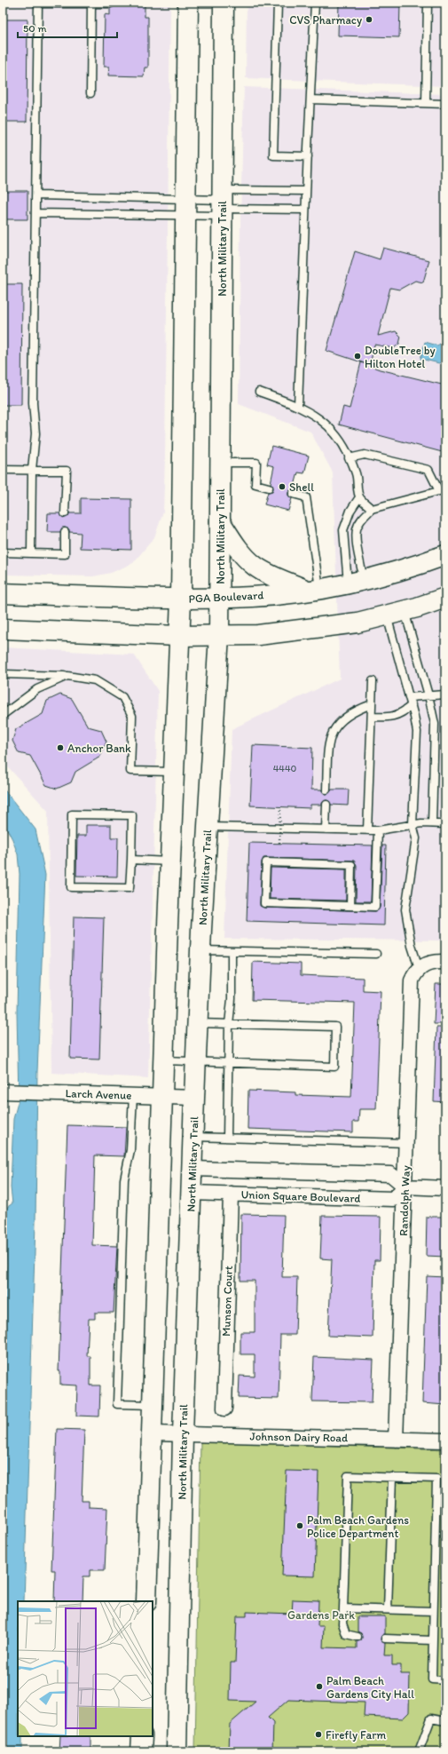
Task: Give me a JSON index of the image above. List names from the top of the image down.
{
  "streets": {
    "main road": ["North Military Trail", "PGA Boulevard"],
    "street": [
      "Larch Avenue",
      "Union Square Boulevard",
      "Randolph Way",
      "Munson Court",
      "Johnson Dairy Road"
    ]
  },
  "crossings": [
    ["North Military Trail", "PGA Boulevard"],
    ["North Military Trail", "Larch Avenue"],
    ["North Military Trail", "Union Square Boulevard"],
    ["North Military Trail", "Johnson Dairy Road"],
    ["Union Square Boulevard", "Randolph Way"],
    ["Union Square Boulevard", "Munson Court"],
    ["Randolph Way", "Johnson Dairy Road"]
  ],
  "parks": ["Gardens Park"],
  "places": [
    "CVS Pharmacy",
    "DoubleTree by Hilton Hotel",
    "Shell",
    "Anchor Bank",
    "Palm Beach Gardens Police Department",
    "Palm Beach Gardens City Hall",
    "Firefly Farm"
  ],
  "house_numbers": ["4440"],
  "scale_bar": "50 m"
}
